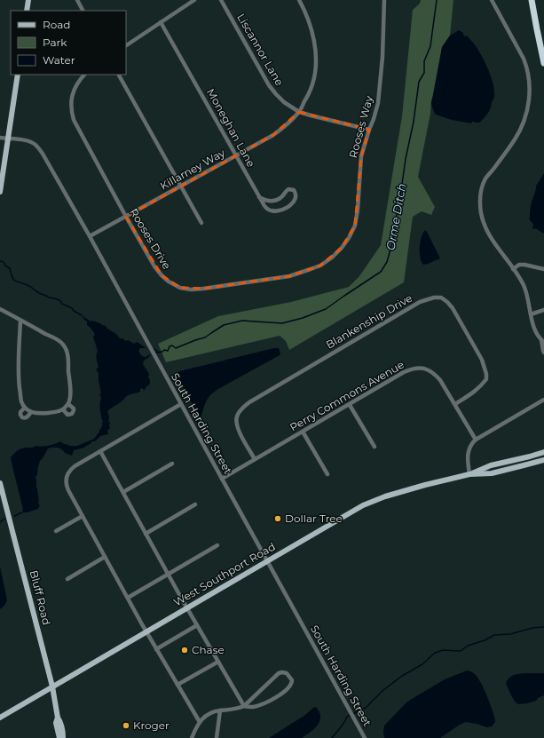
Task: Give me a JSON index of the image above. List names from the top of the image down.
{
  "streets": {
    "main road": ["West Southport Road", "Bluff Road"],
    "street": [
      "Liscannor Lane",
      "Rooses Way",
      "Moneghan Lane",
      "Killarney Way",
      "Rooses Drive",
      "Blankenship Drive",
      "Perry Commons Avenue",
      "South Harding Street"
    ]
  },
  "crossings": [
    ["Liscannor Lane", "Rooses Way"],
    ["Liscannor Lane", "Killarney Way"],
    ["Rooses Way", "Rooses Drive"],
    ["Moneghan Lane", "Killarney Way"],
    ["Killarney Way", "Rooses Drive"],
    ["Killarney Way", "South Harding Street"],
    ["Blankenship Drive", "Perry Commons Avenue"],
    ["Perry Commons Avenue", "South Harding Street"],
    ["South Harding Street", "West Southport Road"],
    ["West Southport Road", "Bluff Road"]
  ],
  "water": ["Orme Ditch"],
  "places": ["Dollar Tree", "Chase", "Kroger"],
  "legend": ["Road", "Park", "Water"]
}
